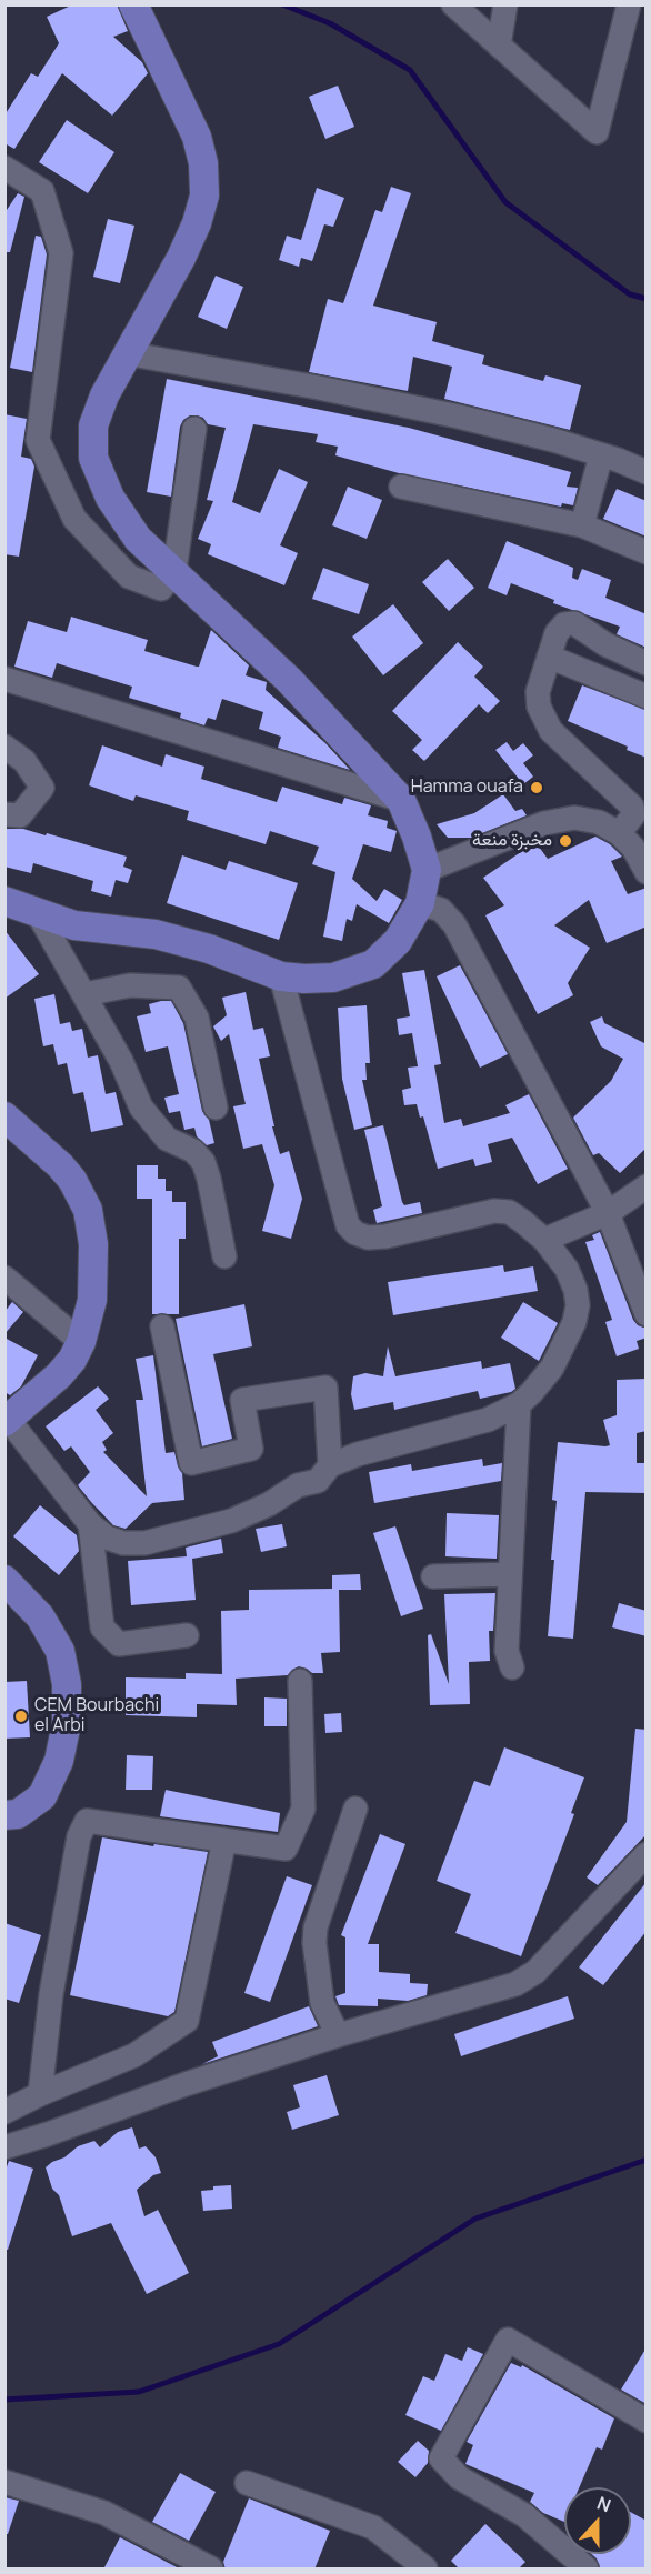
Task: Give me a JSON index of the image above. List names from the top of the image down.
{
  "places": ["Hamma ouafa", "مخبزة منعة", "CEM Bourbachi el Arbi"],
  "north": "top"
}
